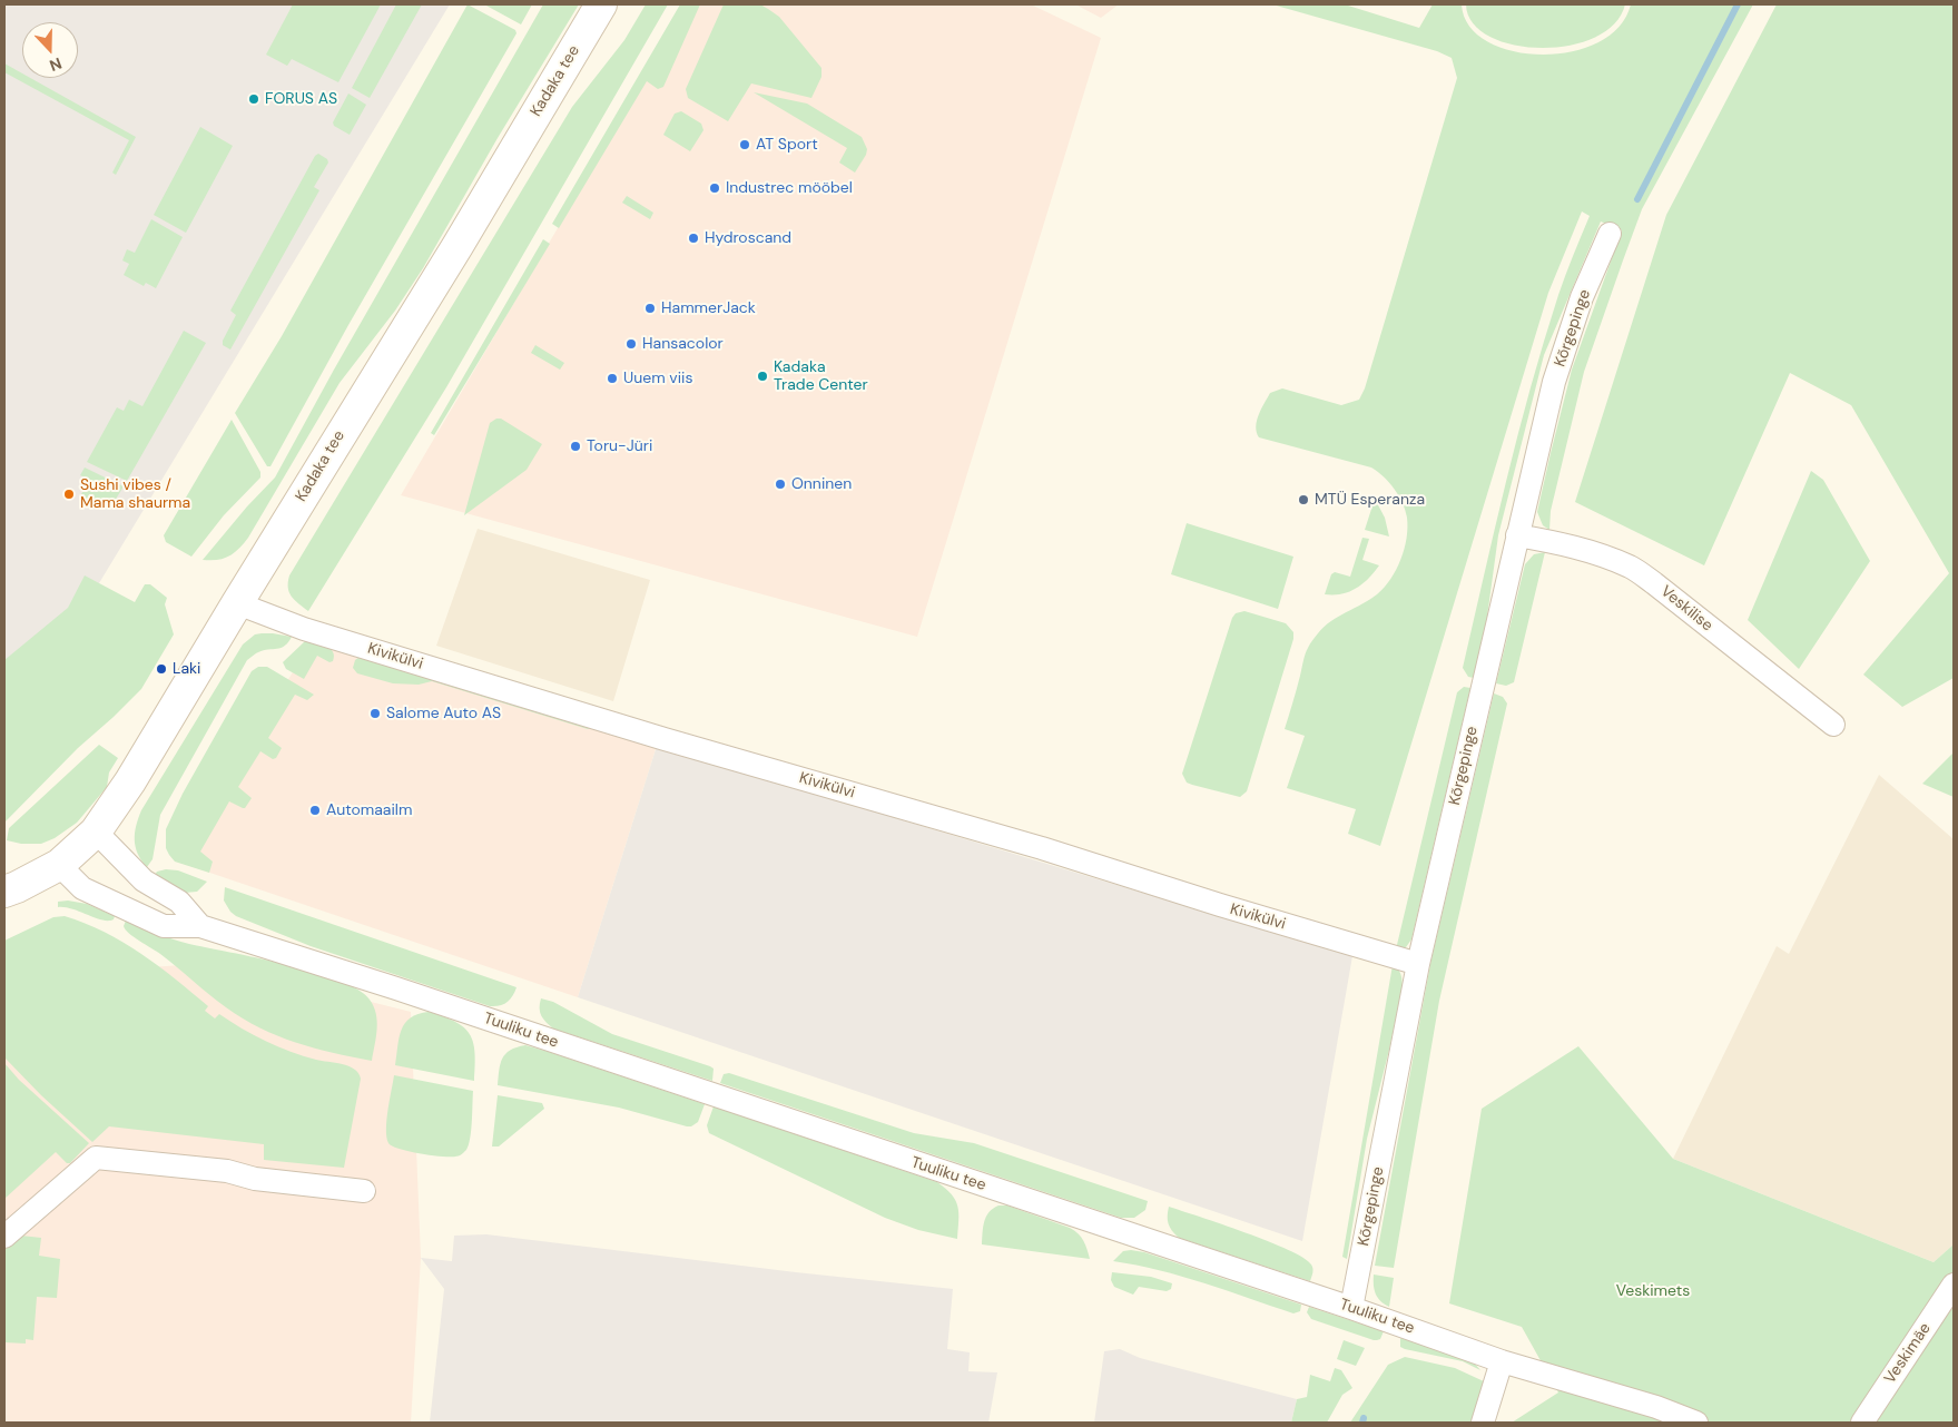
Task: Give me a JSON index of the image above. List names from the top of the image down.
{
  "streets": {
    "main road": ["Kadaka tee"],
    "street": [
      "Kõrgepinge",
      "Veskilise",
      "Kivikülvi",
      "Tuuliku tee",
      "Veskimäe"
    ]
  },
  "crossings": [
    ["Kadaka tee", "Kivikülvi"],
    ["Kadaka tee", "Tuuliku tee"],
    ["Kõrgepinge", "Veskilise"],
    ["Kõrgepinge", "Kivikülvi"],
    ["Kõrgepinge", "Tuuliku tee"]
  ],
  "parks": ["Veskimets"],
  "places": [
    "FORUS AS",
    "AT Sport",
    "Industrec mööbel",
    "Hydroscand",
    "HammerJack",
    "Hansacolor",
    "Kadaka Trade Center",
    "Uuem viis",
    "Toru-Jüri",
    "Onninen",
    "Sushi vibes / Mama shaurma",
    "MTÜ Esperanza",
    "Laki",
    "Salome Auto AS",
    "Automaailm"
  ],
  "north": "bottom"
}
